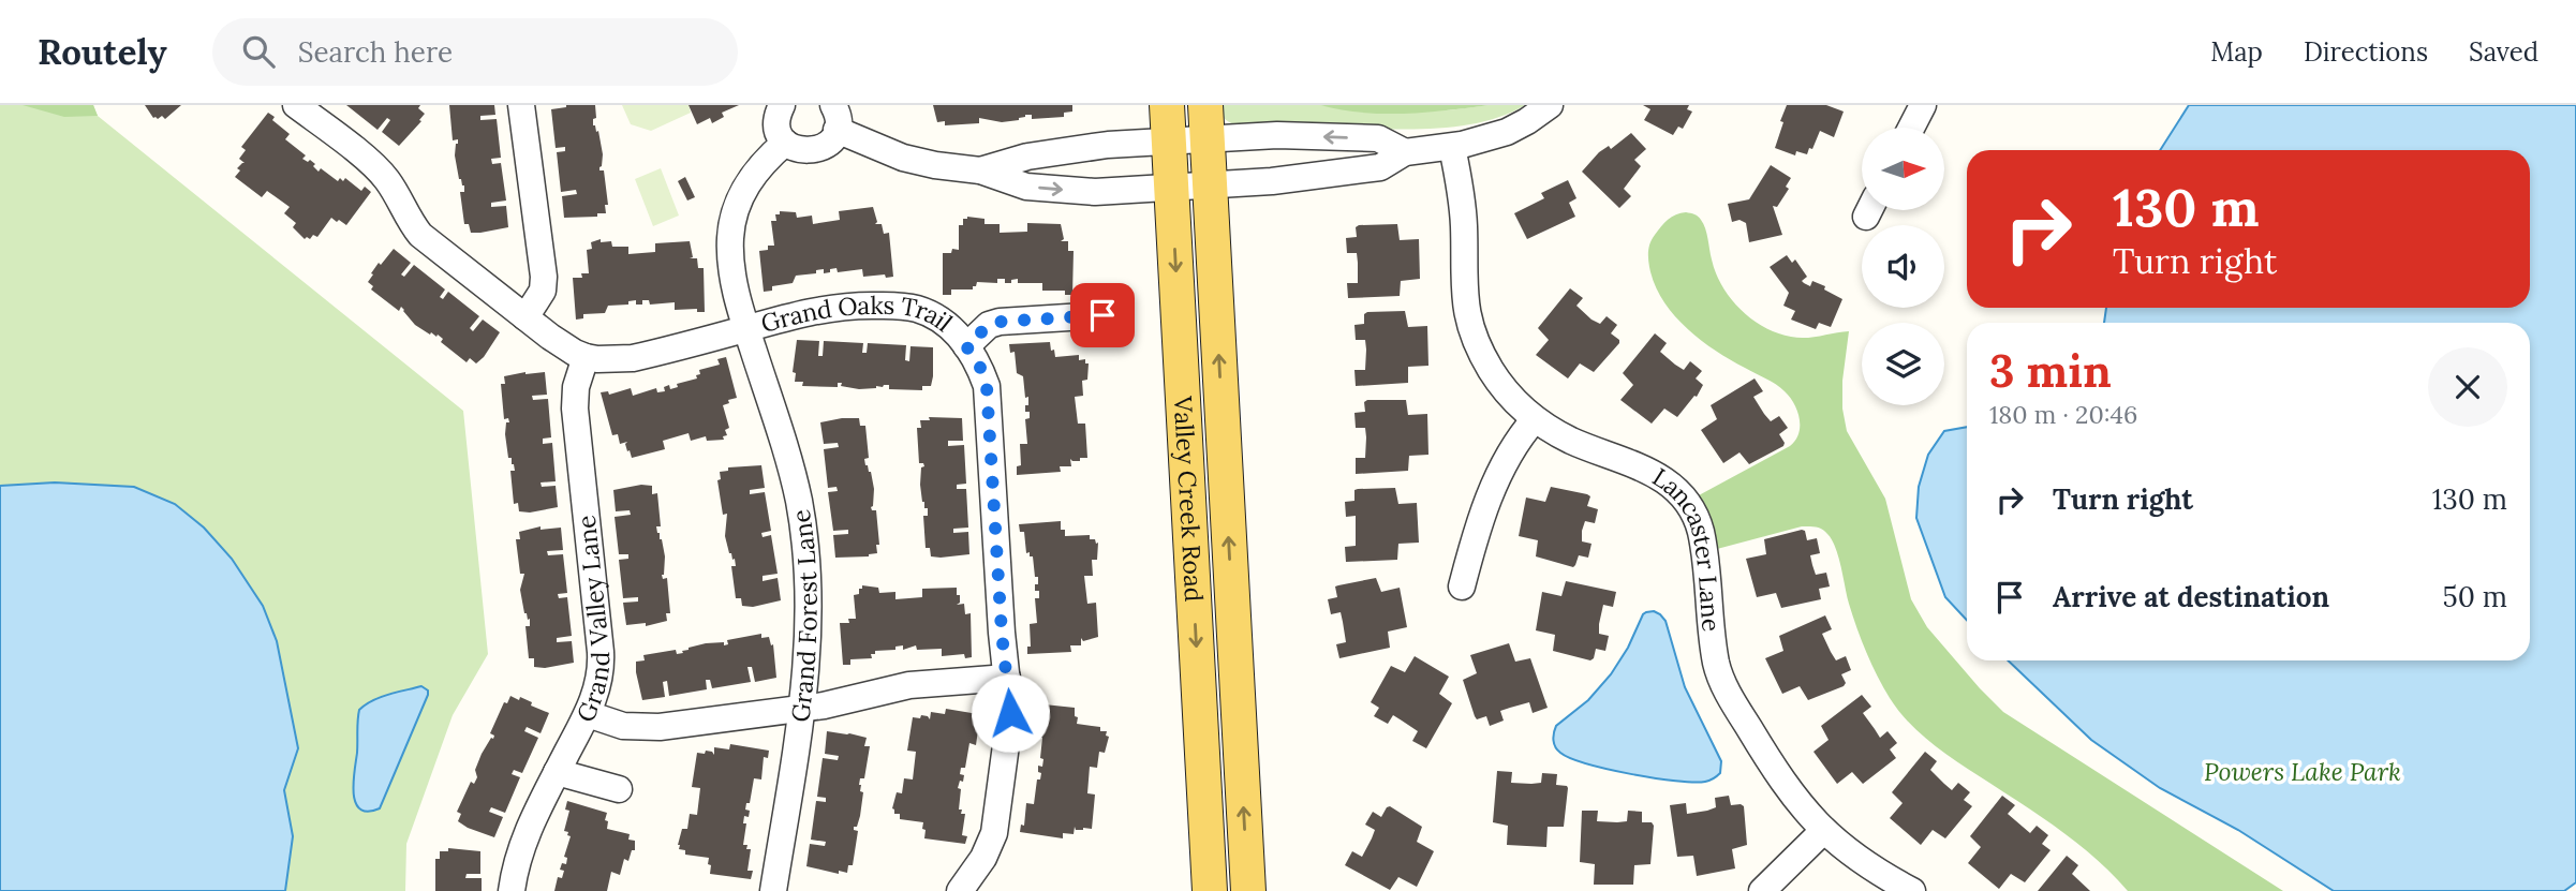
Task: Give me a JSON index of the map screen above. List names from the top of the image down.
{
  "streets": {
    "main road": ["Valley Creek Road"],
    "street": [
      "Grand Oaks Trail",
      "Lancaster Lane",
      "Grand Forest Lane",
      "Grand Valley Lane"
    ]
  },
  "crossings": [
    ["Grand Oaks Trail", "Grand Forest Lane"],
    ["Grand Oaks Trail", "Grand Valley Lane"]
  ],
  "parks": ["Powers Lake Park"],
  "north": "right",
  "page": {
    "header": "Routely",
    "search": "Search here",
    "nav": ["Map", "Directions", "Saved"],
    "turn": ["130 m", "Turn right"],
    "heading": ["3 min", "180 m · 20:46"],
    "list": [
      {
        "name": "Turn right",
        "value": "130 m"
      },
      {
        "name": "Arrive at destination",
        "value": "50 m"
      }
    ]
  }
}
